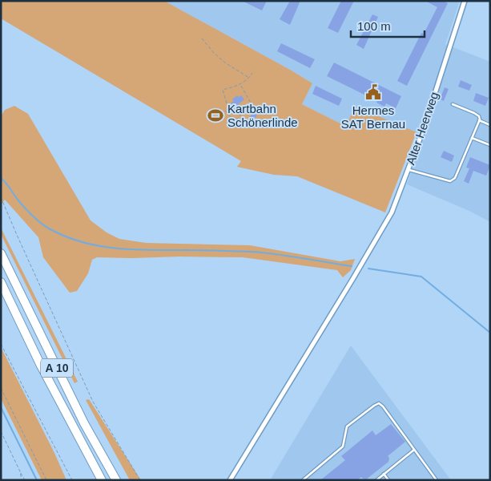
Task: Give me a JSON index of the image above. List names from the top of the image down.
{
  "streets": {
    "highway": ["A 10"],
    "street": ["Alter Heerweg"]
  },
  "places": {
    "public building": ["Hermes SAT Bernau"],
    "sports": ["Kartbahn Schönerlinde"]
  },
  "scale_bar": "100 m"
}
